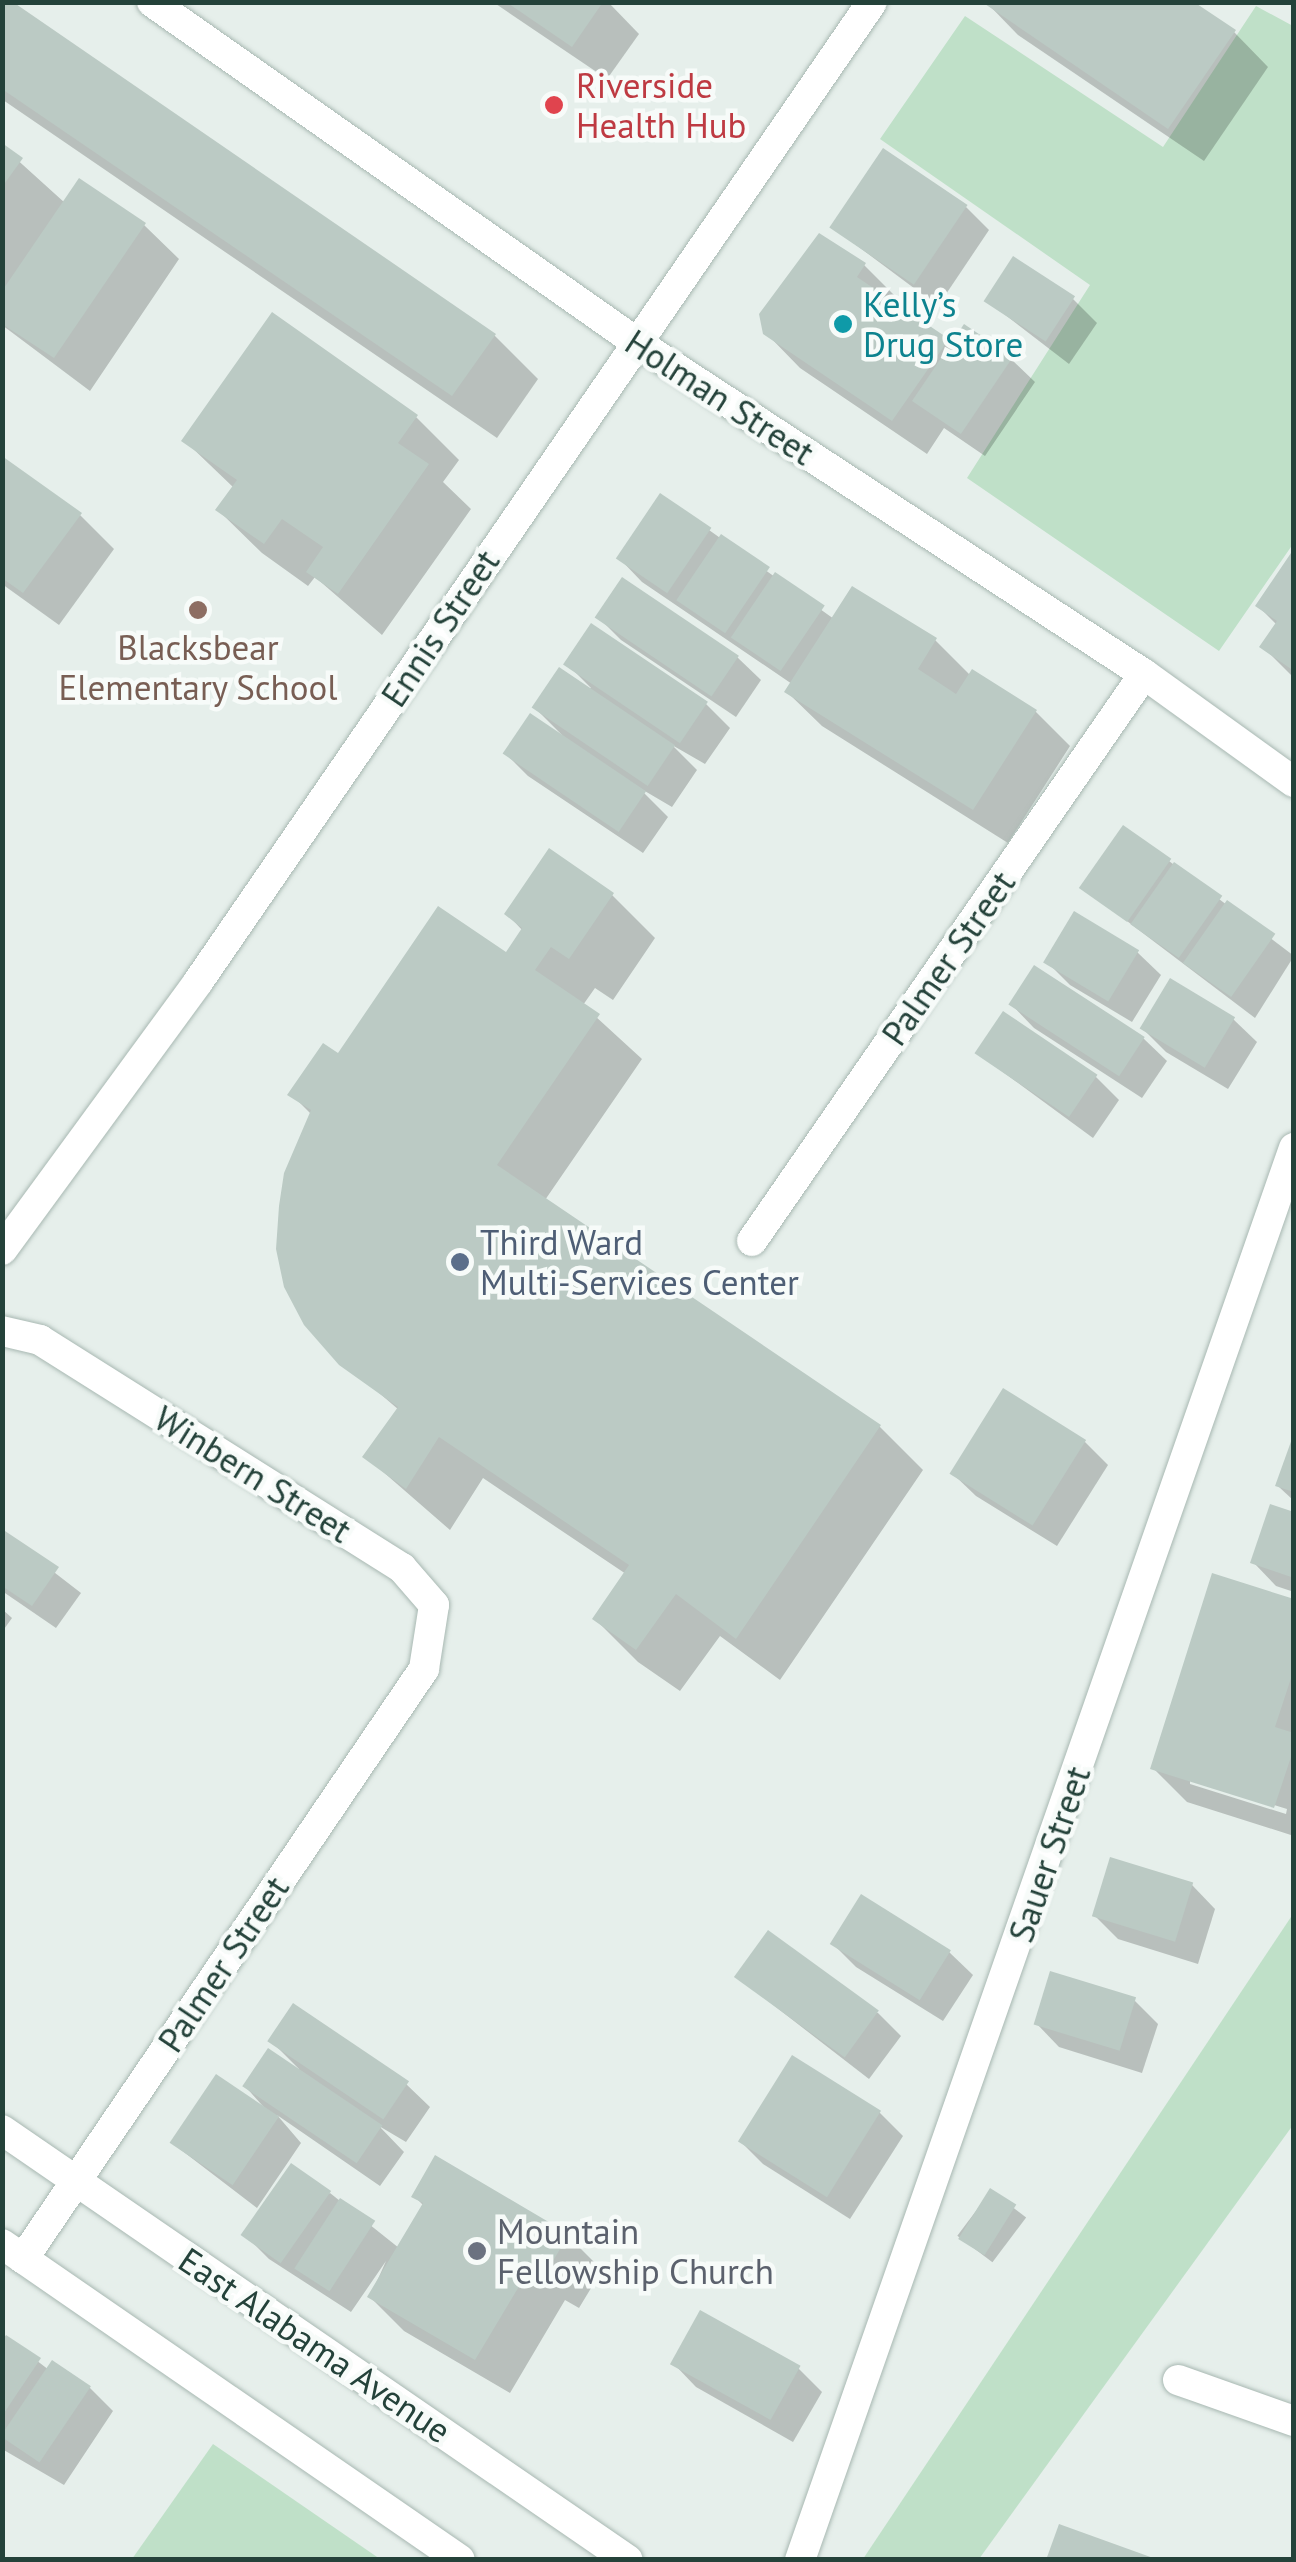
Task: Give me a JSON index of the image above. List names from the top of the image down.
{
  "streets": {
    "street": [
      "Holman Street",
      "Ennis Street",
      "Palmer Street",
      "Winbern Street",
      "Sauer Street",
      "East Alabama Avenue"
    ]
  },
  "crossings": [
    ["Holman Street", "Ennis Street"],
    ["Holman Street", "Palmer Street"],
    ["Palmer Street", "Winbern Street"],
    ["Palmer Street", "East Alabama Avenue"]
  ],
  "places": [
    "Riverside Health Hub",
    "Kelly’s Drug Store",
    "Blacksbear Elementary School",
    "Third Ward Multi-Services Center",
    "Mountain Fellowship Church"
  ]
}
